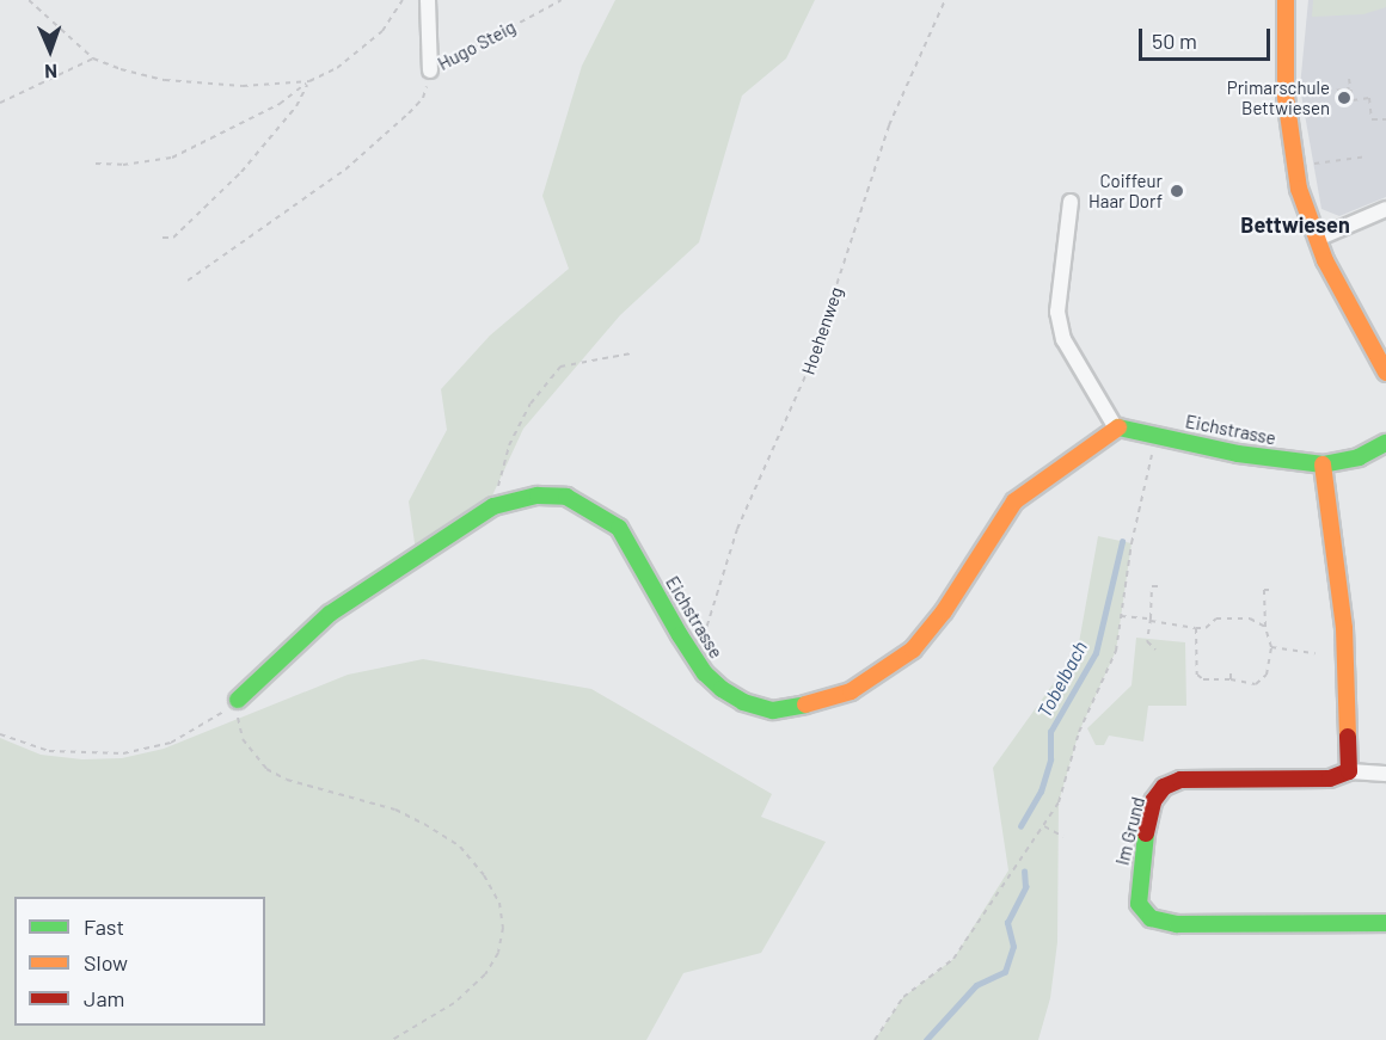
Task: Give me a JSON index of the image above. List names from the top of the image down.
{
  "streets": {
    "street": ["Eichstrasse", "Im Grund"],
    "path": ["Hugo Steig", "Hoehenweg"]
  },
  "crossings": [
    ["Hoehenweg", "Eichstrasse"]
  ],
  "districts": ["Bettwiesen"],
  "water": ["Tobelbach"],
  "places": ["Primarschule Bettwiesen", "Coiffeur Haar Dorf"],
  "legend": ["Fast", "Slow", "Jam"],
  "scale_bar": "50 m",
  "north": "bottom"
}
